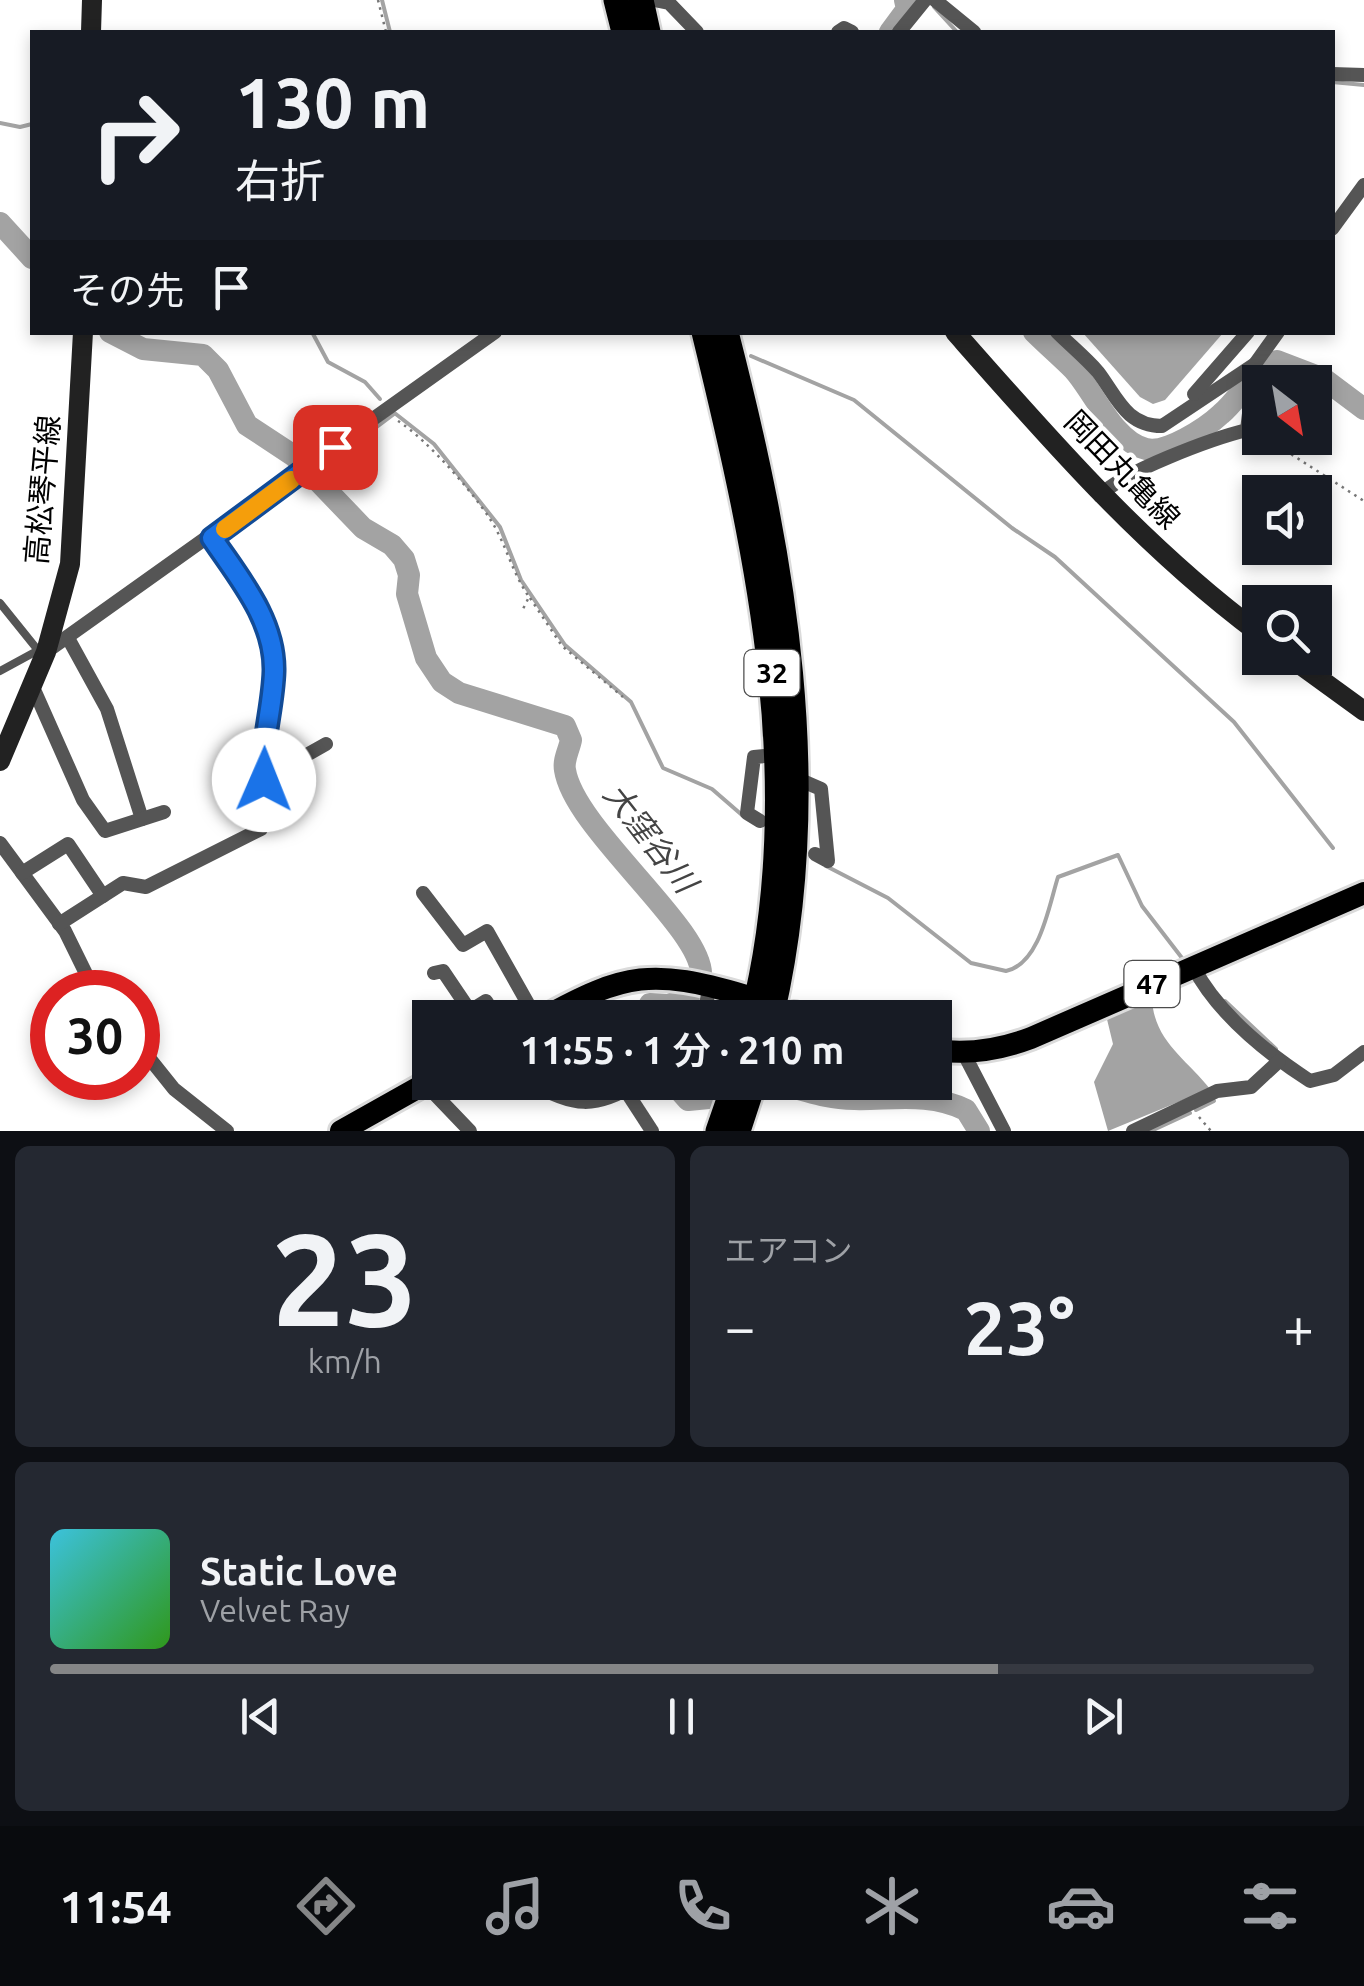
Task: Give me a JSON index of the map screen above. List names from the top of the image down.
{
  "streets": {
    "highway": ["32"],
    "main road": ["岡田丸亀線", "高松琴平線", "47"]
  },
  "water": ["大窪谷川"],
  "north": "bottom right",
  "page": {
    "turn": ["130 m", "右折"],
    "then": "その先",
    "limit": "30",
    "trip": "11:55 · 1 分 · 210 m",
    "tile": [
      ["23", "km/h"],
      "エアコン"
    ],
    "heat": ["−", "23°", "+"],
    "song": ["Static Love", "Velvet Ray"],
    "tabs": "11:54"
  }
}
